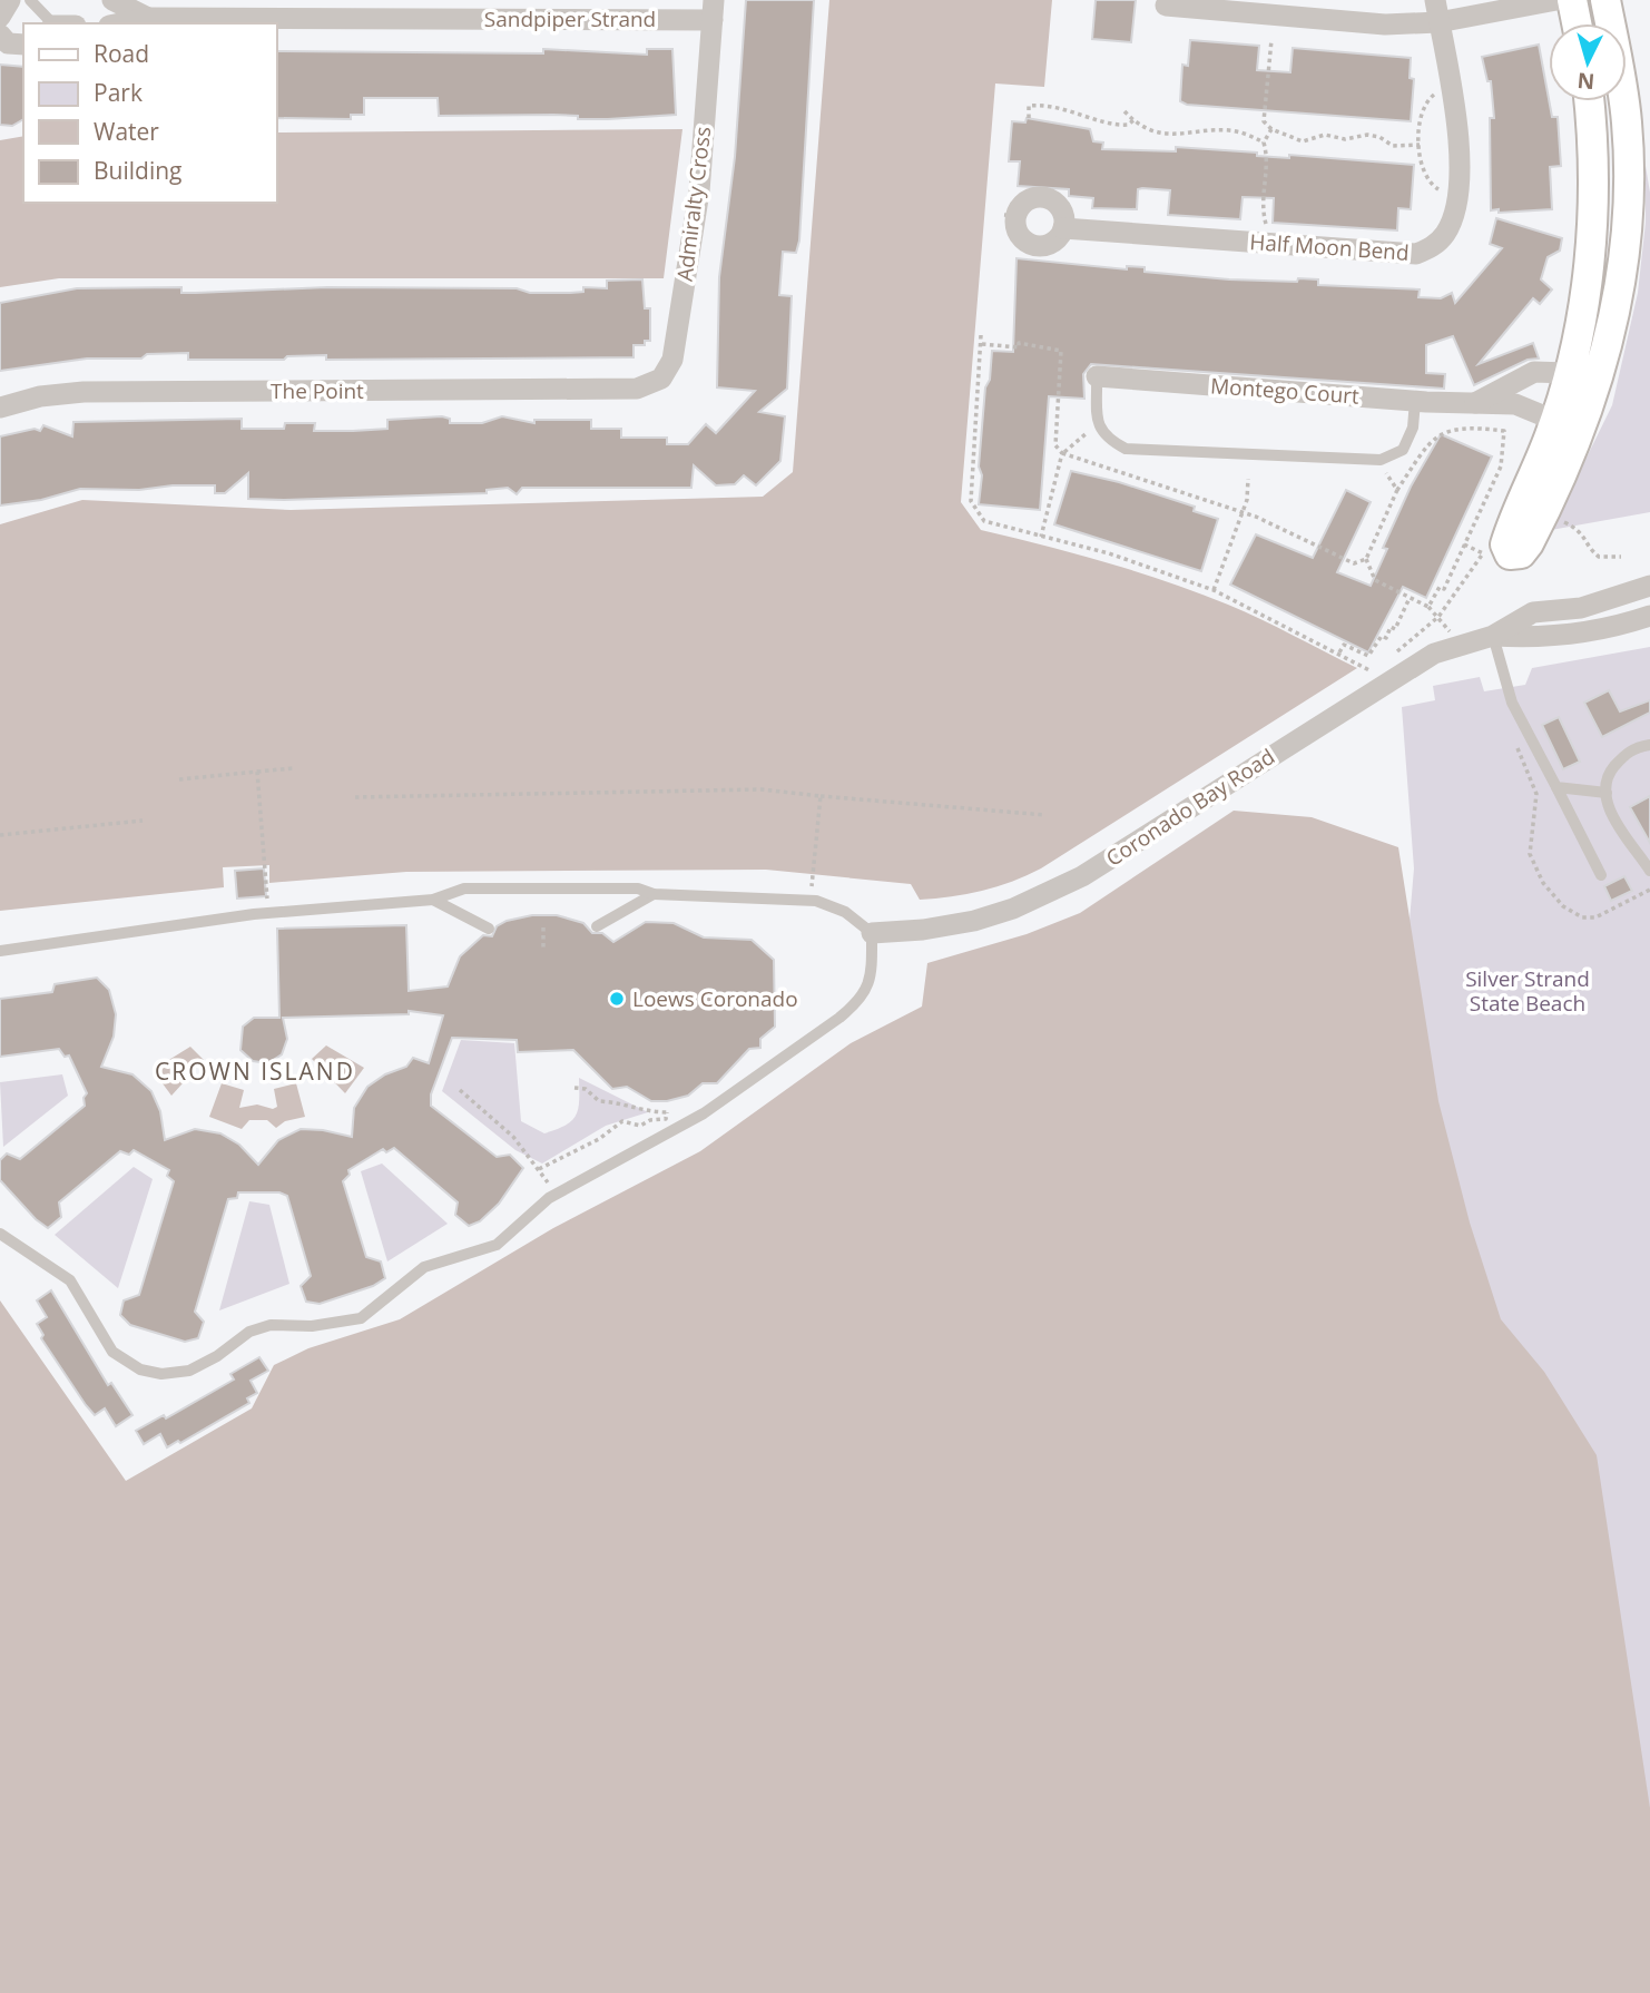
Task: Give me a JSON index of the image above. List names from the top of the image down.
{
  "streets": {
    "street": [
      "Sandpiper Strand",
      "Admiralty Cross",
      "Half Moon Bend",
      "The Point",
      "Montego Court",
      "Coronado Bay Road"
    ]
  },
  "crossings": [
    ["Sandpiper Strand", "Admiralty Cross"],
    ["Admiralty Cross", "The Point"]
  ],
  "districts": ["CROWN ISLAND"],
  "parks": ["Silver Strand State Beach"],
  "places": ["Loews Coronado"],
  "legend": [
    "Road",
    "Park",
    "Water",
    "Building"
  ],
  "north": "bottom"
}
